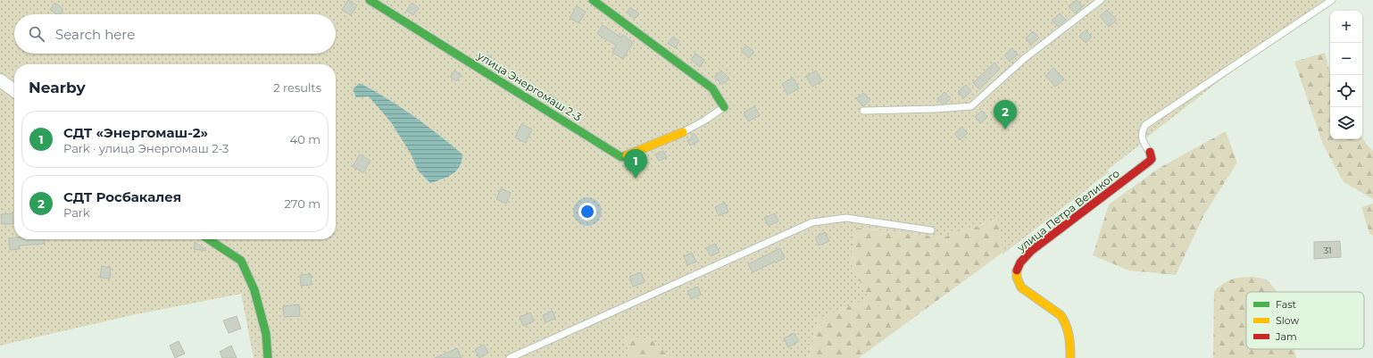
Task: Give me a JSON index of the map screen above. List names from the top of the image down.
{
  "streets": {
    "street": ["улица Энергомаш 2-3", "улица Петра Великого"]
  },
  "house_numbers": ["31"],
  "legend": ["Fast", "Slow", "Jam"],
  "page": {
    "map_buttons": ["+", "−"],
    "search": "Search here",
    "heading": ["Nearby", "2 results"],
    "pins": ["2", "1"],
    "list": [
      {
        "mark": "1",
        "name": "СДТ «Энергомаш-2»",
        "note": "Park · улица Энергомаш 2-3",
        "value": "40 m"
      },
      {
        "mark": "2",
        "name": "СДТ Росбакалея",
        "note": "Park",
        "value": "270 m"
      }
    ]
  }
}
